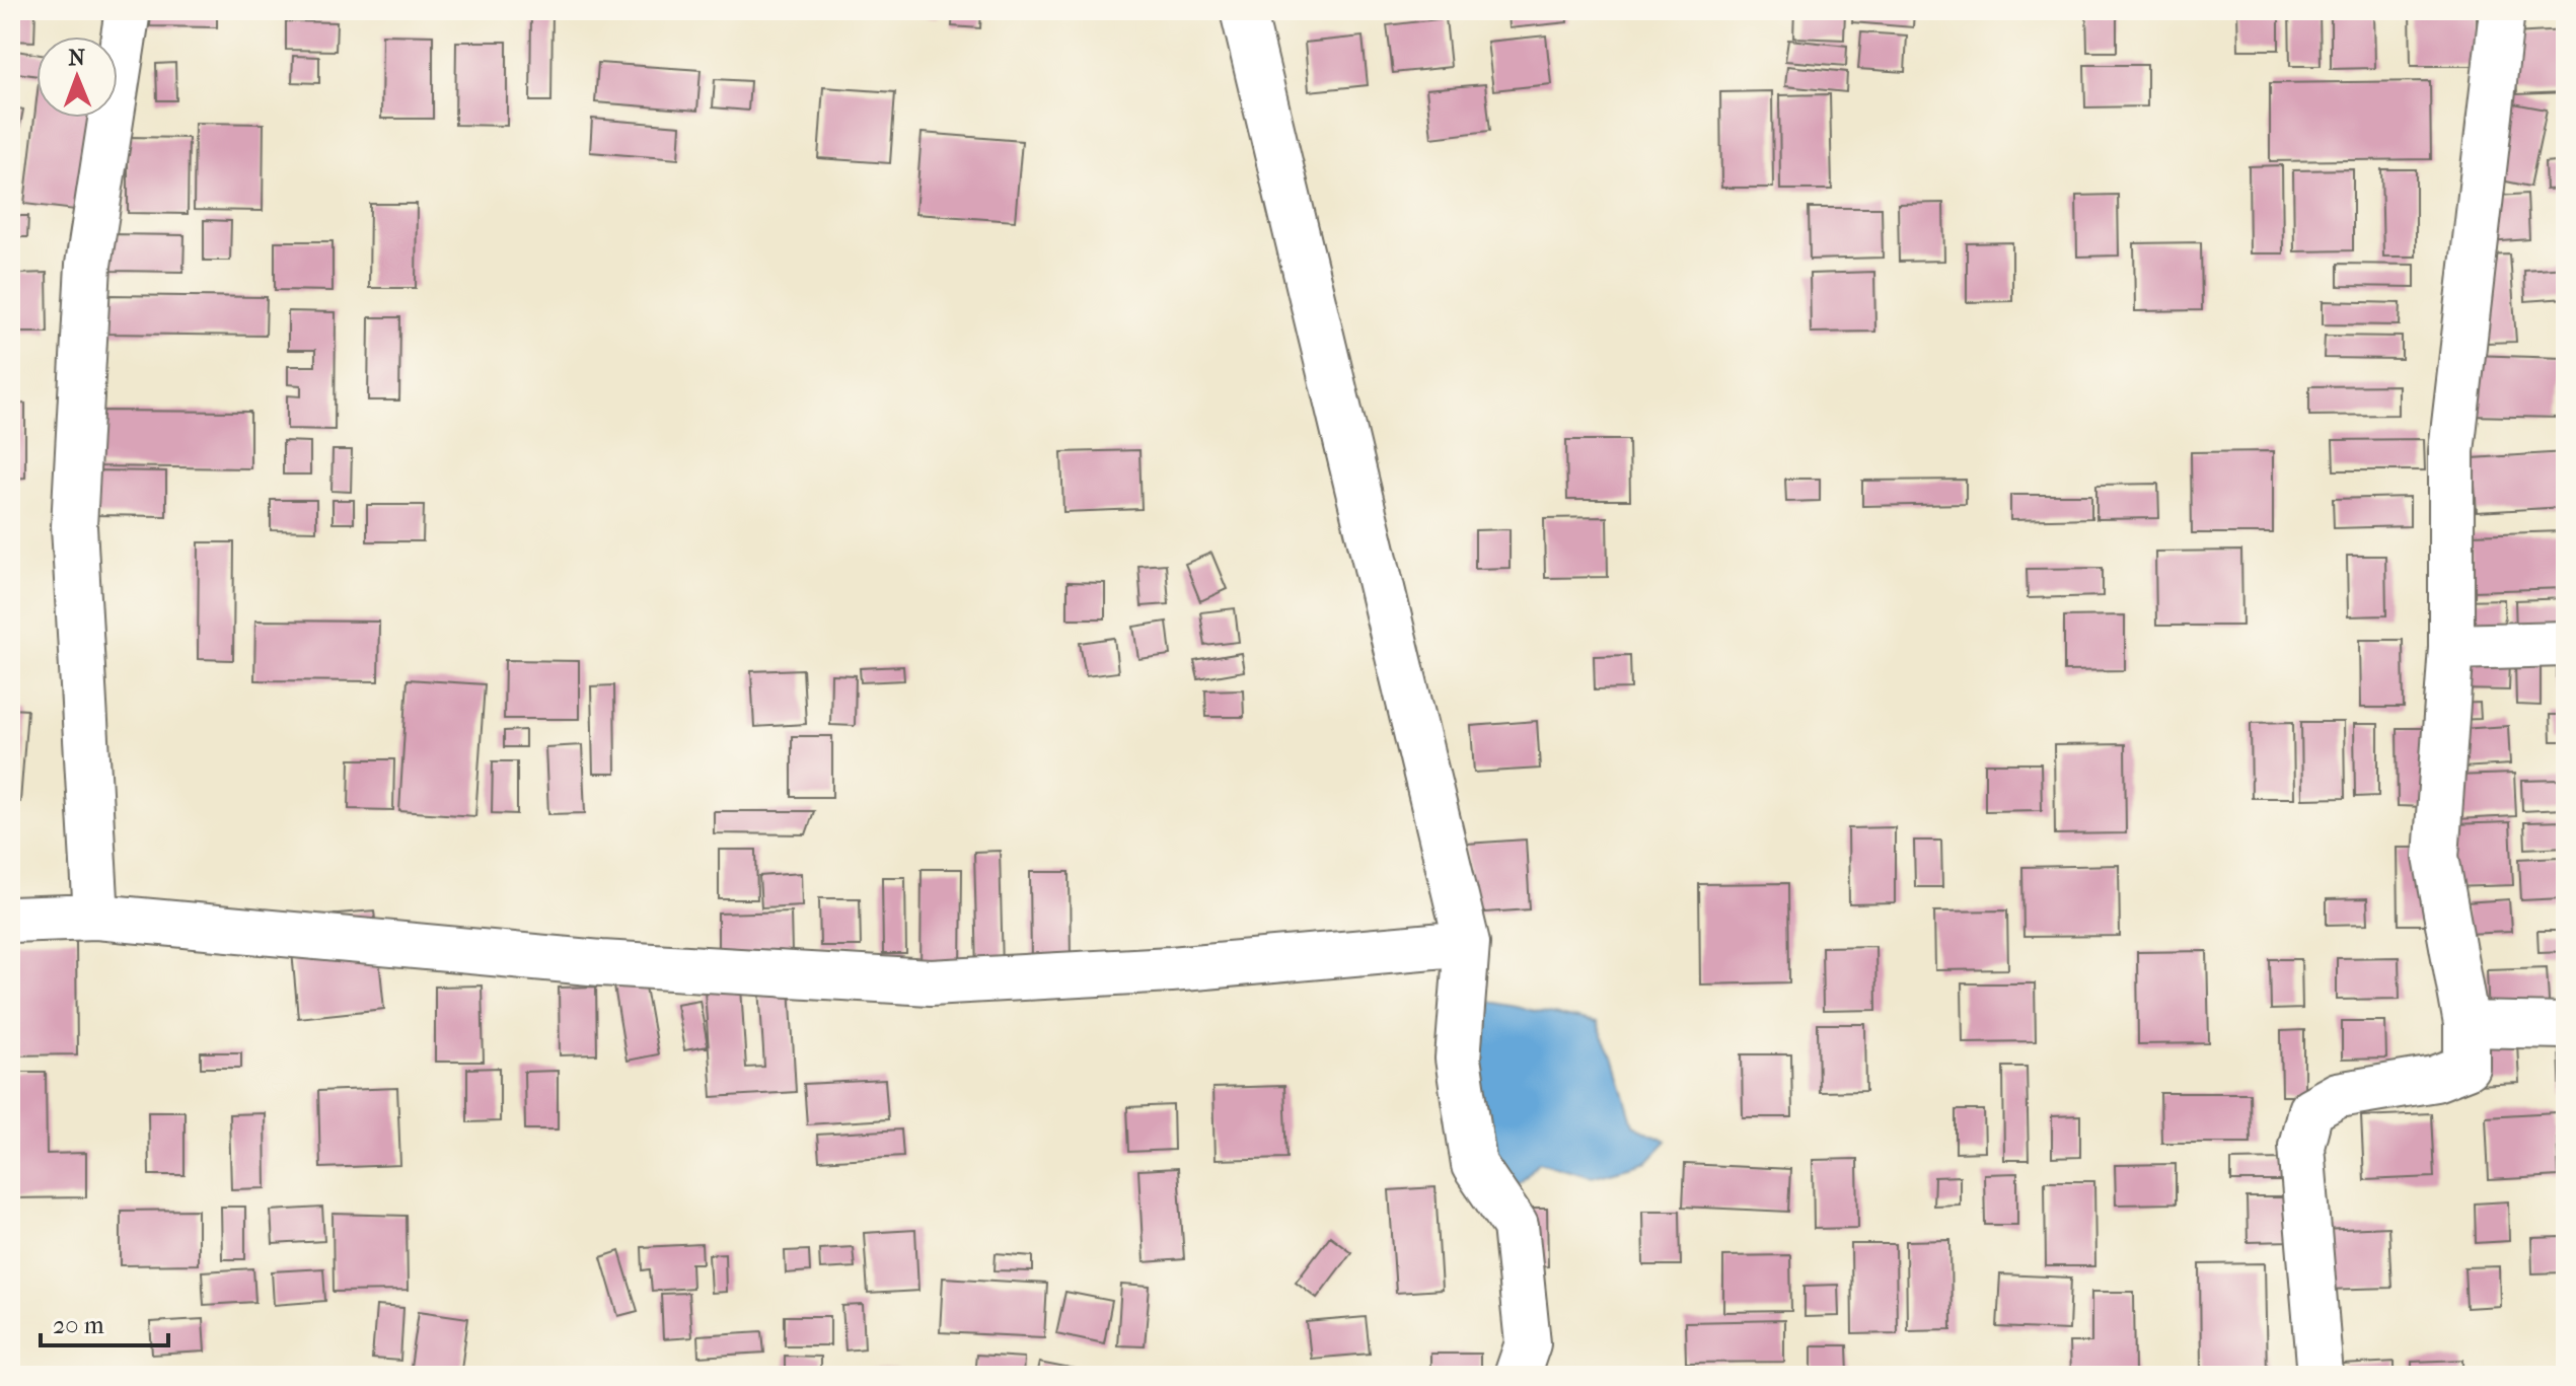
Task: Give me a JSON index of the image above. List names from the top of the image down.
{
  "scale_bar": "20 m",
  "north": "top"
}
